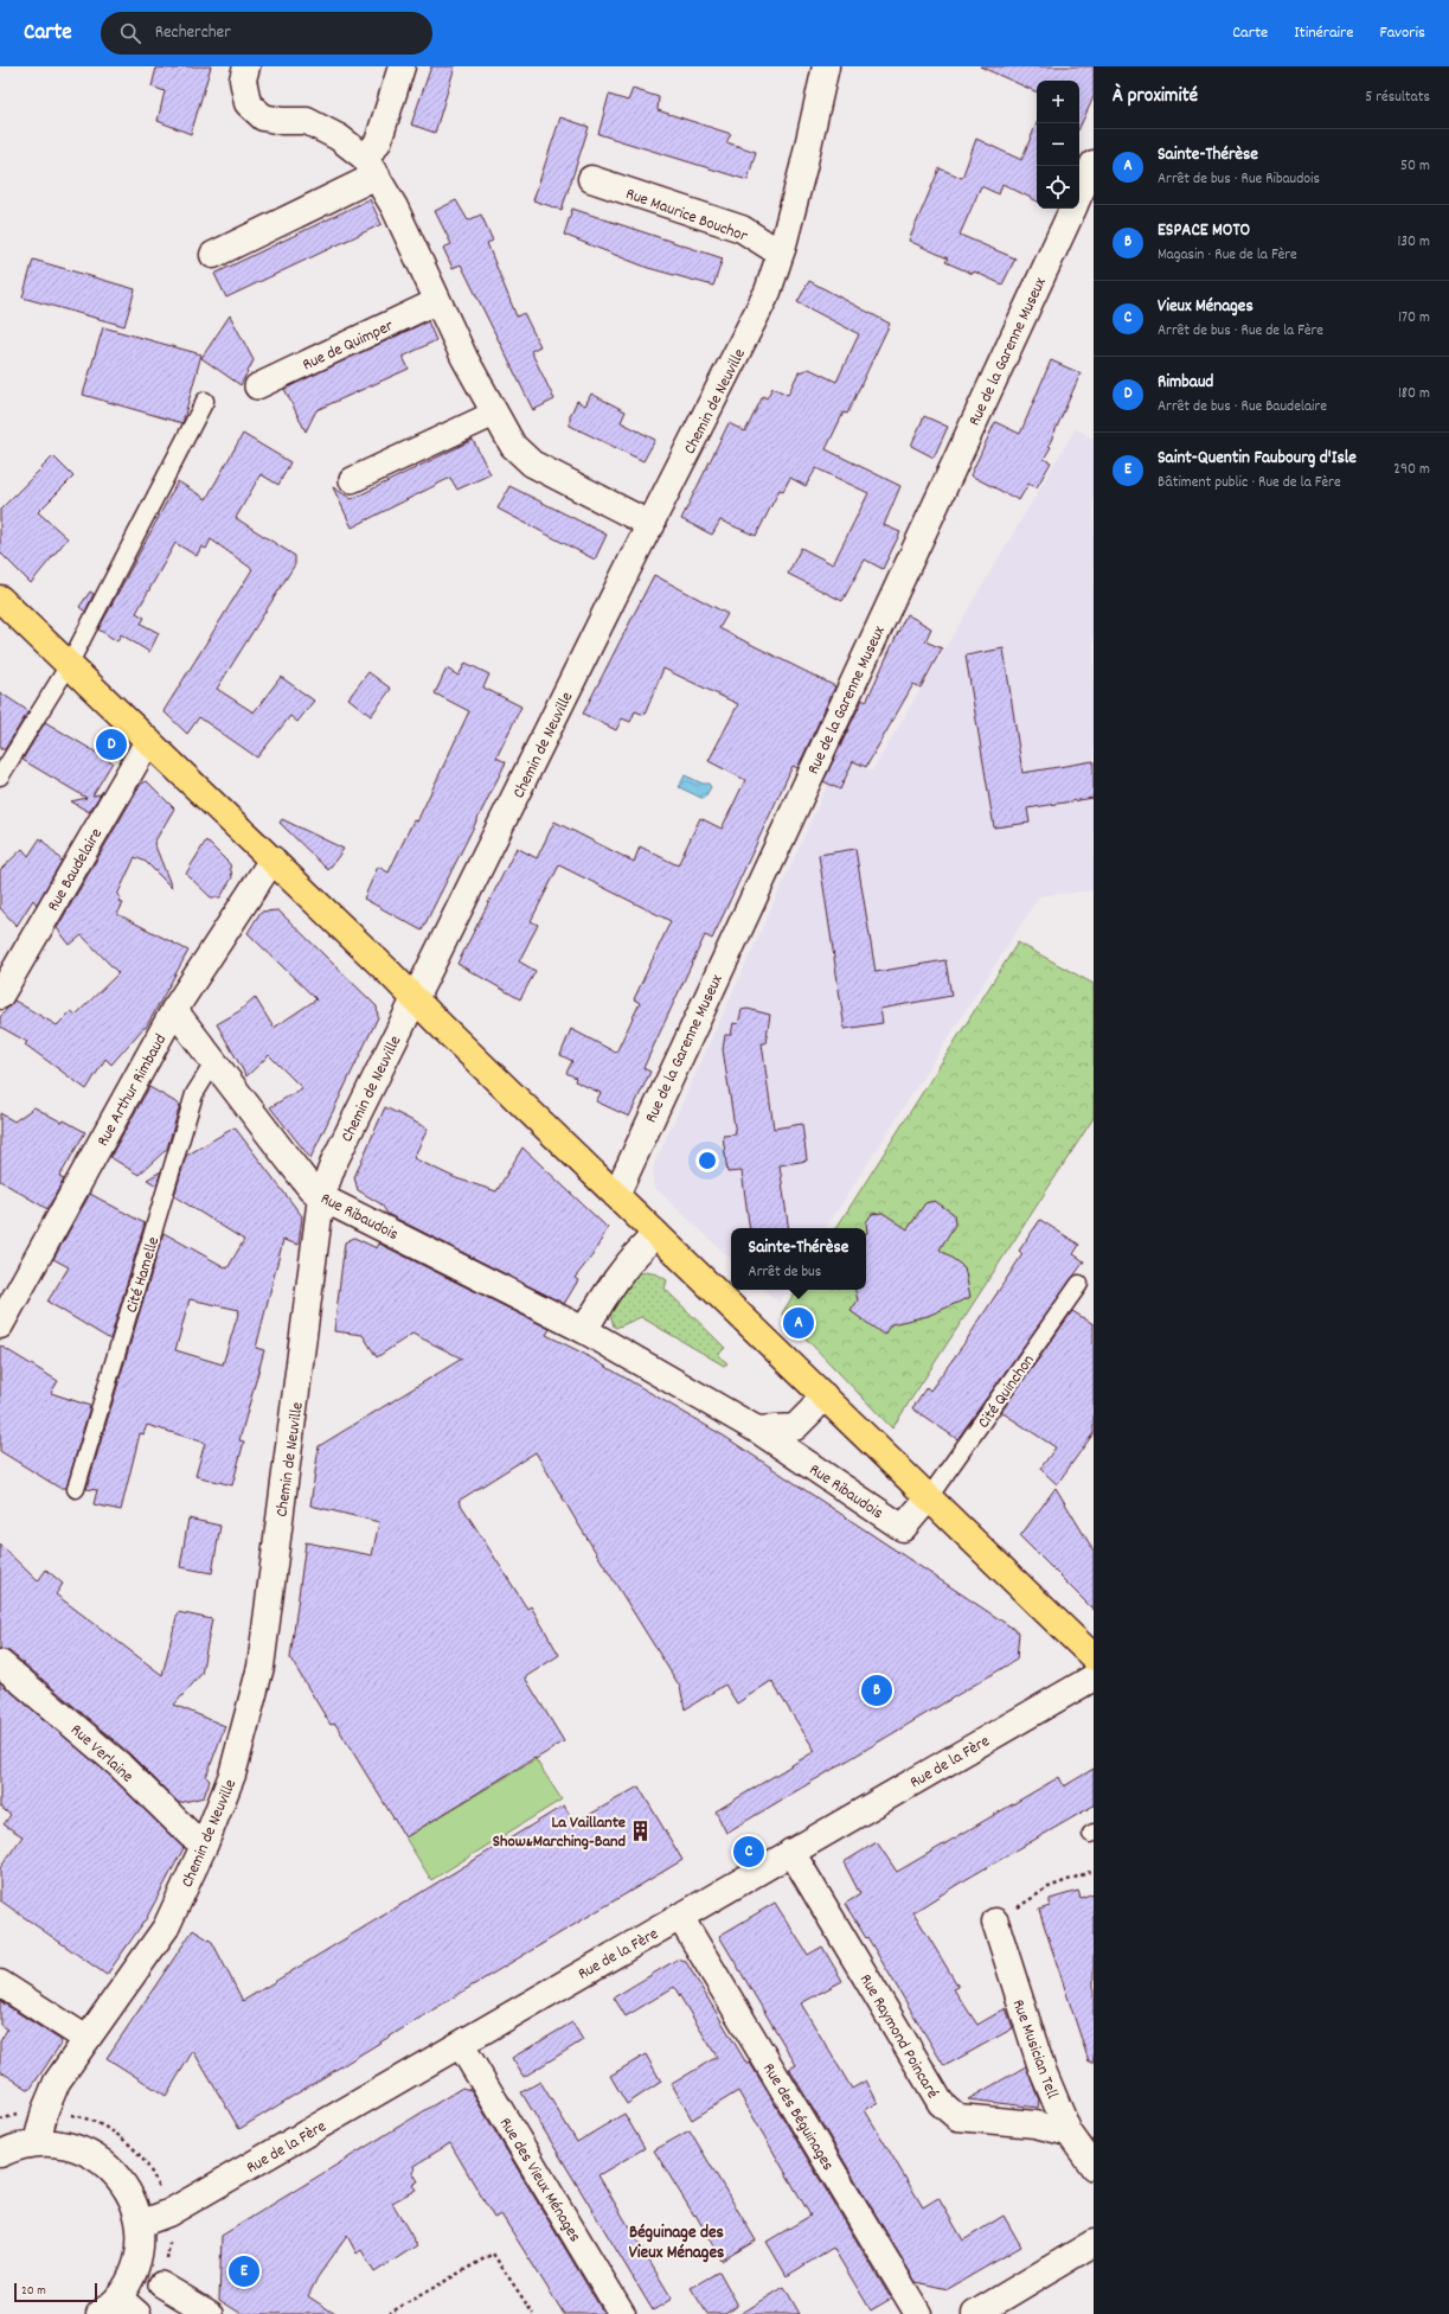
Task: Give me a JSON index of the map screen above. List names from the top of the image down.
{
  "streets": {
    "street": [
      "Rue Maurice Bouchor",
      "Rue de Quimper",
      "Rue de la Garenne Museux",
      "Chemin de Neuville",
      "Rue Baudelaire",
      "Rue Arthur Rimbaud",
      "Rue Ribaudois",
      "Rue Verlaine",
      "Rue de la Fère",
      "Rue Raymond Poincaré",
      "Rue Musician Tell",
      "Rue des Béguinages",
      "Rue des Vieux Ménages"
    ],
    "lane": ["Cité Hamelle", "Cité Quinchon"]
  },
  "crossings": [
    ["Rue Maurice Bouchor", "Chemin de Neuville"],
    ["Chemin de Neuville", "Rue Ribaudois"],
    ["Chemin de Neuville", "Rue Verlaine"],
    ["Rue Arthur Rimbaud", "Rue Ribaudois"],
    ["Rue Ribaudois", "Cité Hamelle"],
    ["Rue Ribaudois", "Cité Quinchon"],
    ["Rue de la Fère", "Rue Raymond Poincaré"],
    ["Rue de la Fère", "Rue des Béguinages"],
    ["Rue de la Fère", "Rue des Vieux Ménages"],
    ["Rue Raymond Poincaré", "Rue Musician Tell"]
  ],
  "districts": ["Béguinage des Vieux Ménages"],
  "places": {
    "building": ["La Vaillante Show&Marching-Band"]
  },
  "scale_bar": "20 m",
  "page": {
    "header": "Carte",
    "search": "Rechercher",
    "nav": ["Carte", "Itinéraire", "Favoris"],
    "heading": ["À proximité", "5 résultats"],
    "map_buttons": ["+", "−"],
    "list": [
      {
        "mark": "A",
        "name": "Sainte-Thérèse",
        "note": "Arrêt de bus · Rue Ribaudois",
        "value": "50 m"
      },
      {
        "mark": "B",
        "name": "ESPACE MOTO",
        "note": "Magasin · Rue de la Fère",
        "value": "130 m"
      },
      {
        "mark": "C",
        "name": "Vieux Ménages",
        "note": "Arrêt de bus · Rue de la Fère",
        "value": "170 m"
      },
      {
        "mark": "D",
        "name": "Rimbaud",
        "note": "Arrêt de bus · Rue Baudelaire",
        "value": "180 m"
      },
      {
        "mark": "E",
        "name": "Saint-Quentin Faubourg d'Isle",
        "note": "Bâtiment public · Rue de la Fère",
        "value": "290 m"
      }
    ],
    "pins": [
      "D",
      "A",
      "B",
      "C",
      "E"
    ],
    "popup": ["Sainte-Thérèse", "Arrêt de bus"],
    "scale": "20 m"
  }
}
